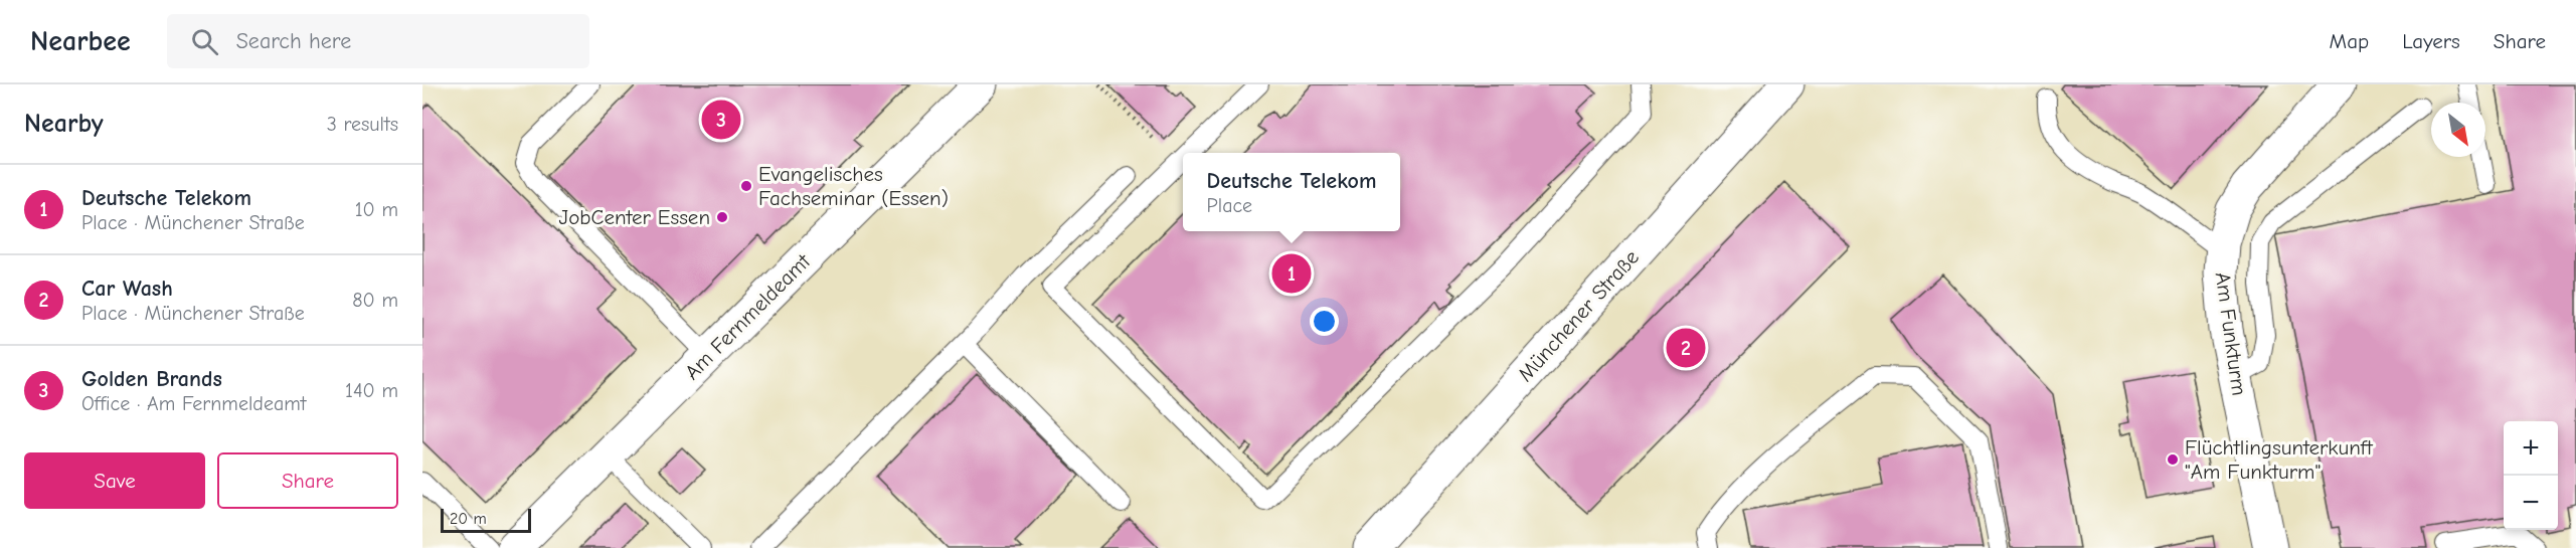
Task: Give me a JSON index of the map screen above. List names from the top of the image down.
{
  "streets": {
    "street": ["Münchener Straße", "Am Fernmeldeamt", "Am Funkturm"]
  },
  "places": ["Evangelisches Fachseminar (Essen)", "JobCenter Essen", "Flüchtlingsunterkunft \"Am Funkturm\""],
  "scale_bar": "20 m",
  "north": "bottom right",
  "page": {
    "header": "Nearbee",
    "search": "Search here",
    "nav": ["Map", "Layers", "Share"],
    "heading": ["Nearby", "3 results"],
    "pins": ["3", "1", "2"],
    "popup": ["Deutsche Telekom", "Place"],
    "list": [
      {
        "mark": "1",
        "name": "Deutsche Telekom",
        "note": "Place · Münchener Straße",
        "value": "10 m"
      },
      {
        "mark": "2",
        "name": "Car Wash",
        "note": "Place · Münchener Straße",
        "value": "80 m"
      },
      {
        "mark": "3",
        "name": "Golden Brands",
        "note": "Office · Am Fernmeldeamt",
        "value": "140 m"
      }
    ],
    "map_buttons": ["+", "−"],
    "buttons": ["Save", "Share"],
    "scale": "20 m"
  }
}
